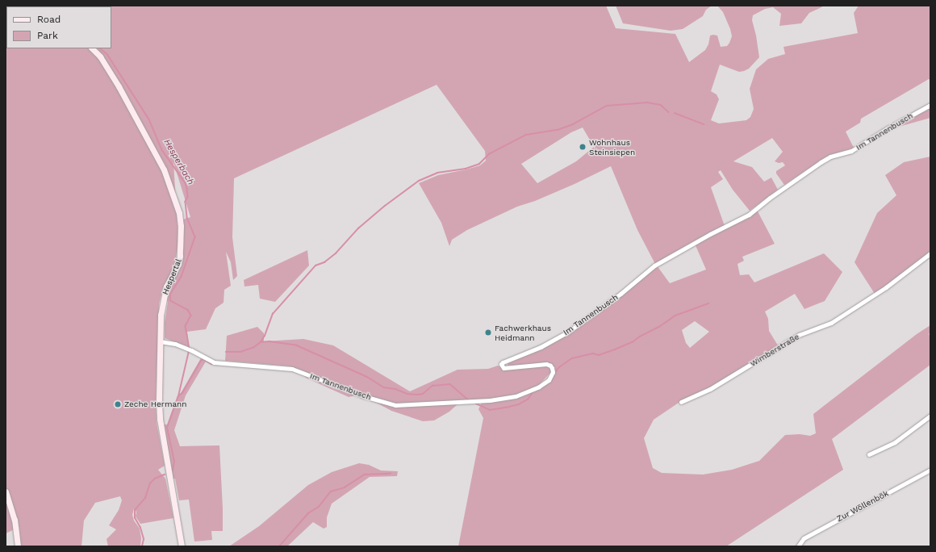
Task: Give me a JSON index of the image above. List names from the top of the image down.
{
  "streets": {
    "main road": ["Hespertal"],
    "street": ["Im Tannenbusch", "Wimberstraße", "Zur Wöllenbök"]
  },
  "crossings": [
    ["Im Tannenbusch", "Hespertal"]
  ],
  "water": ["Hesperbach"],
  "places": ["Wohnhaus Steinsiepen", "Fachwerkhaus Heidmann", "Zeche Hermann"],
  "legend": ["Road", "Park"]
}
